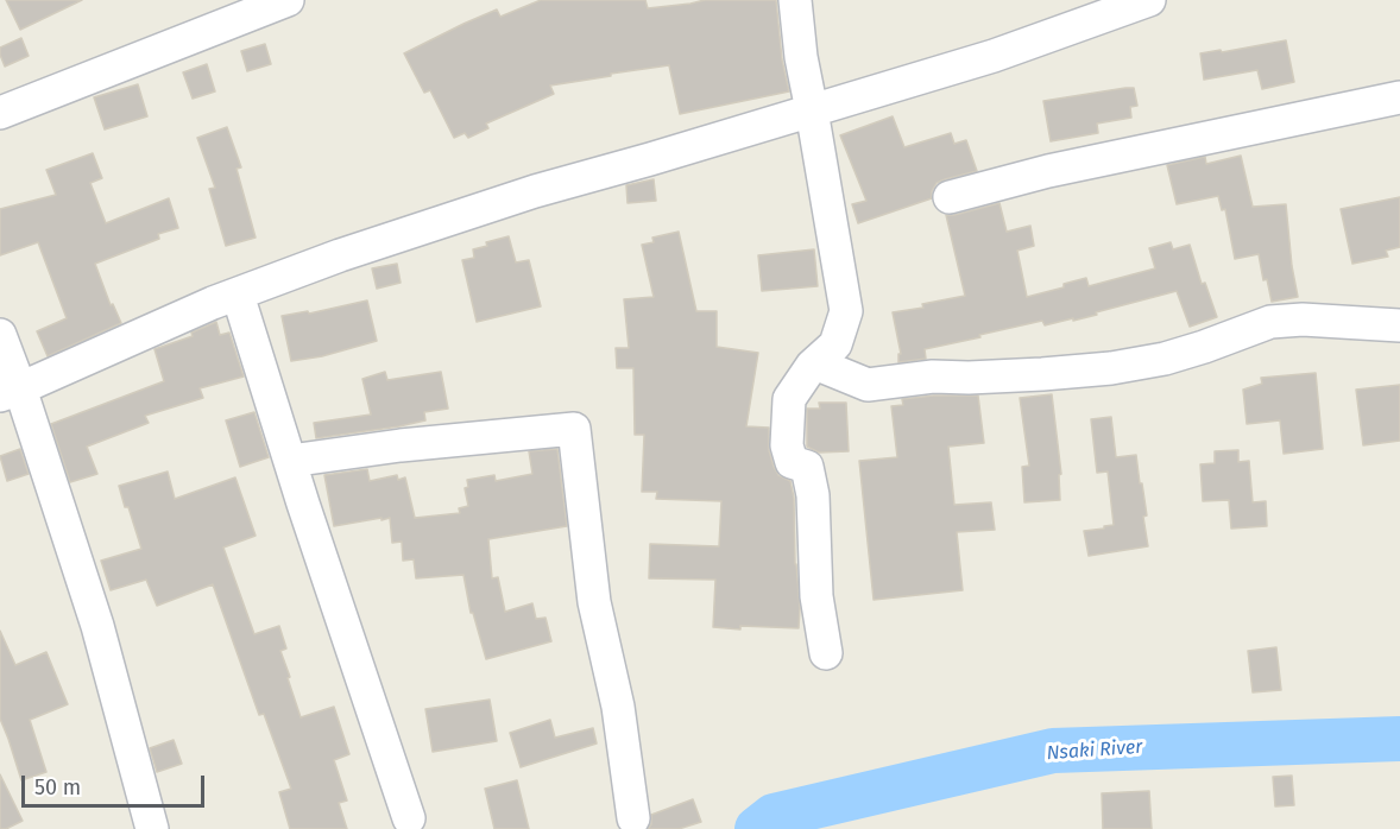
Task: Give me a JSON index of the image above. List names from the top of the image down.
{
  "water": ["Nsaki River"],
  "scale_bar": "50 m"
}
